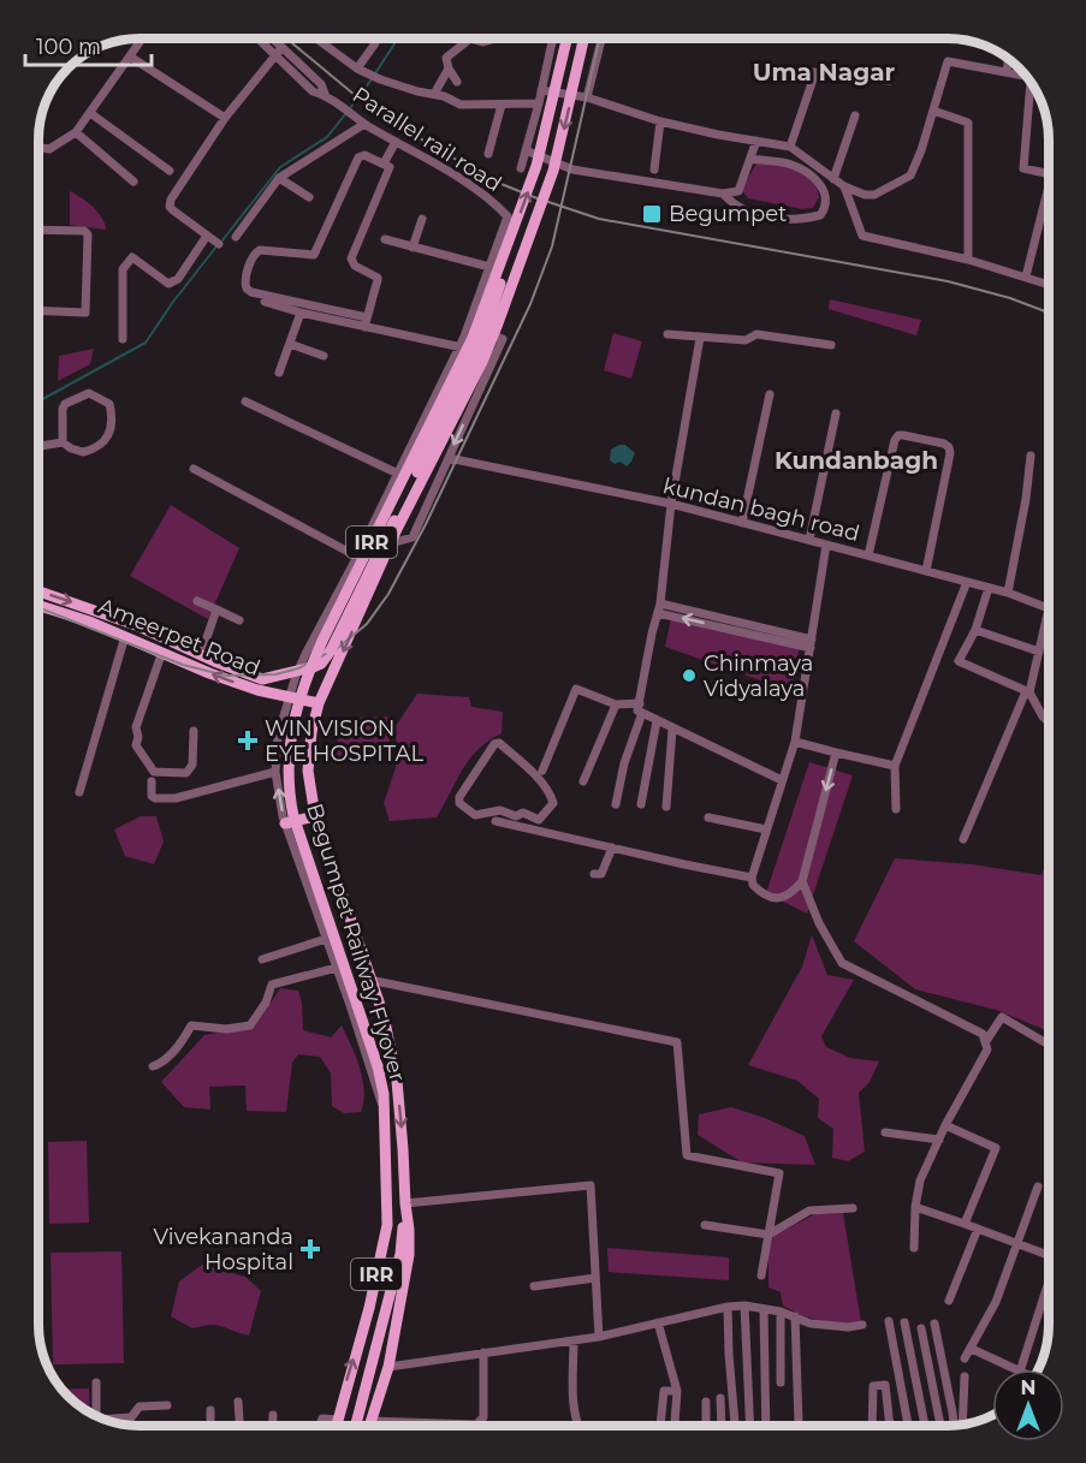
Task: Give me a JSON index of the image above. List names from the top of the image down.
{
  "streets": {
    "main road": ["IRR", "Ameerpet Road", "Begumpet Railway Flyover"],
    "street": ["Parallel rail road", "kundan bagh road"]
  },
  "crossings": [
    ["IRR", "Ameerpet Road"],
    ["IRR", "Begumpet Railway Flyover"]
  ],
  "districts": ["Uma Nagar", "Kundanbagh"],
  "places": {
    "transit": ["Begumpet"],
    "other": ["Chinmaya Vidyalaya"],
    "health": ["WIN VISION EYE HOSPITAL", "Vivekananda Hospital"]
  },
  "scale_bar": "100 m",
  "north": "top"
}
